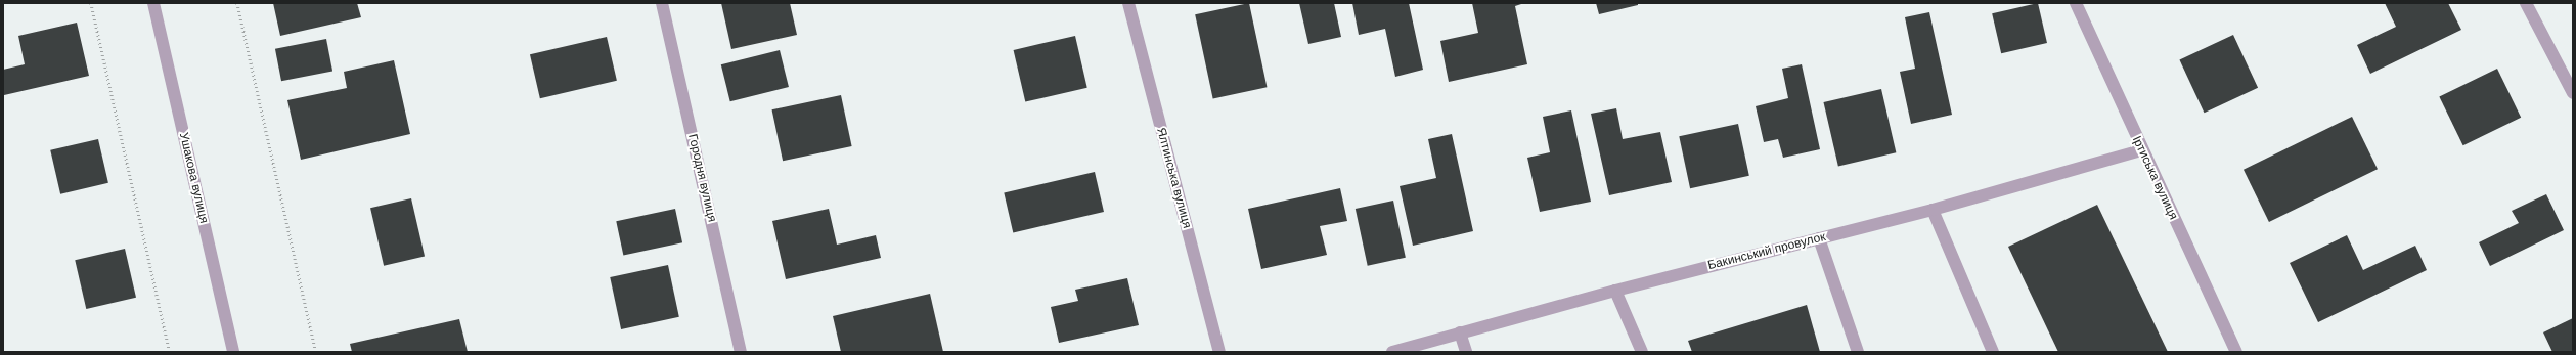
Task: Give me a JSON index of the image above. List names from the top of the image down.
{
  "streets": {
    "street": [
      "Ушакова вулиця",
      "Городня вулиця",
      "Ялтинська вулиця",
      "Іртиська вулиця",
      "Бакинський провулок"
    ]
  },
  "crossings": [
    ["Іртиська вулиця", "Бакинський провулок"]
  ]
}
